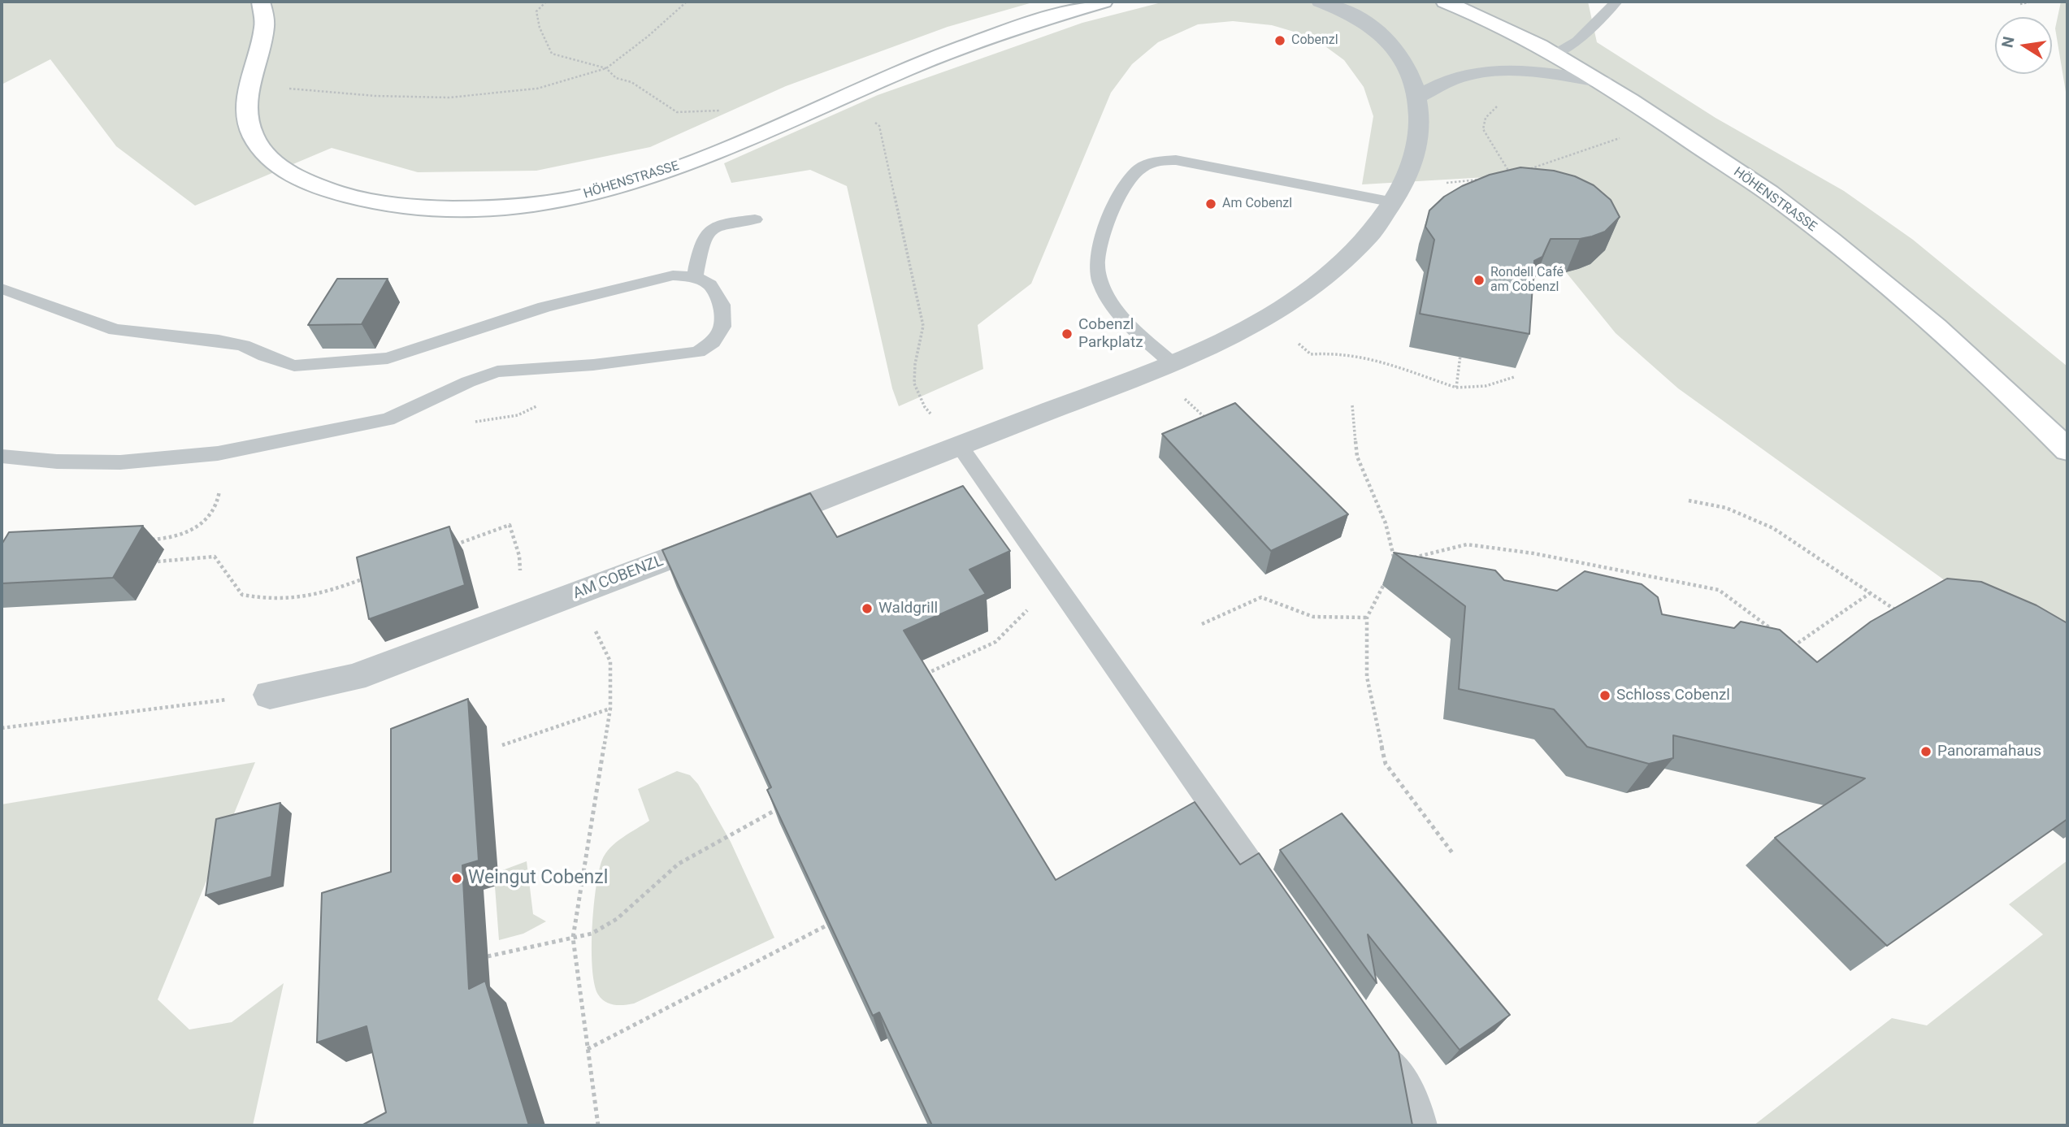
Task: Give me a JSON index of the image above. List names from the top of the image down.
{
  "streets": {
    "street": ["HÖHENSTRASSE", "AM COBENZL"]
  },
  "places": [
    "Cobenzl",
    "Am Cobenzl",
    "Rondell Café am Cobenzl",
    "Cobenzl Parkplatz",
    "Waldgrill",
    "Schloss Cobenzl",
    "Panoramahaus",
    "Weingut Cobenzl"
  ],
  "north": "left"
}
